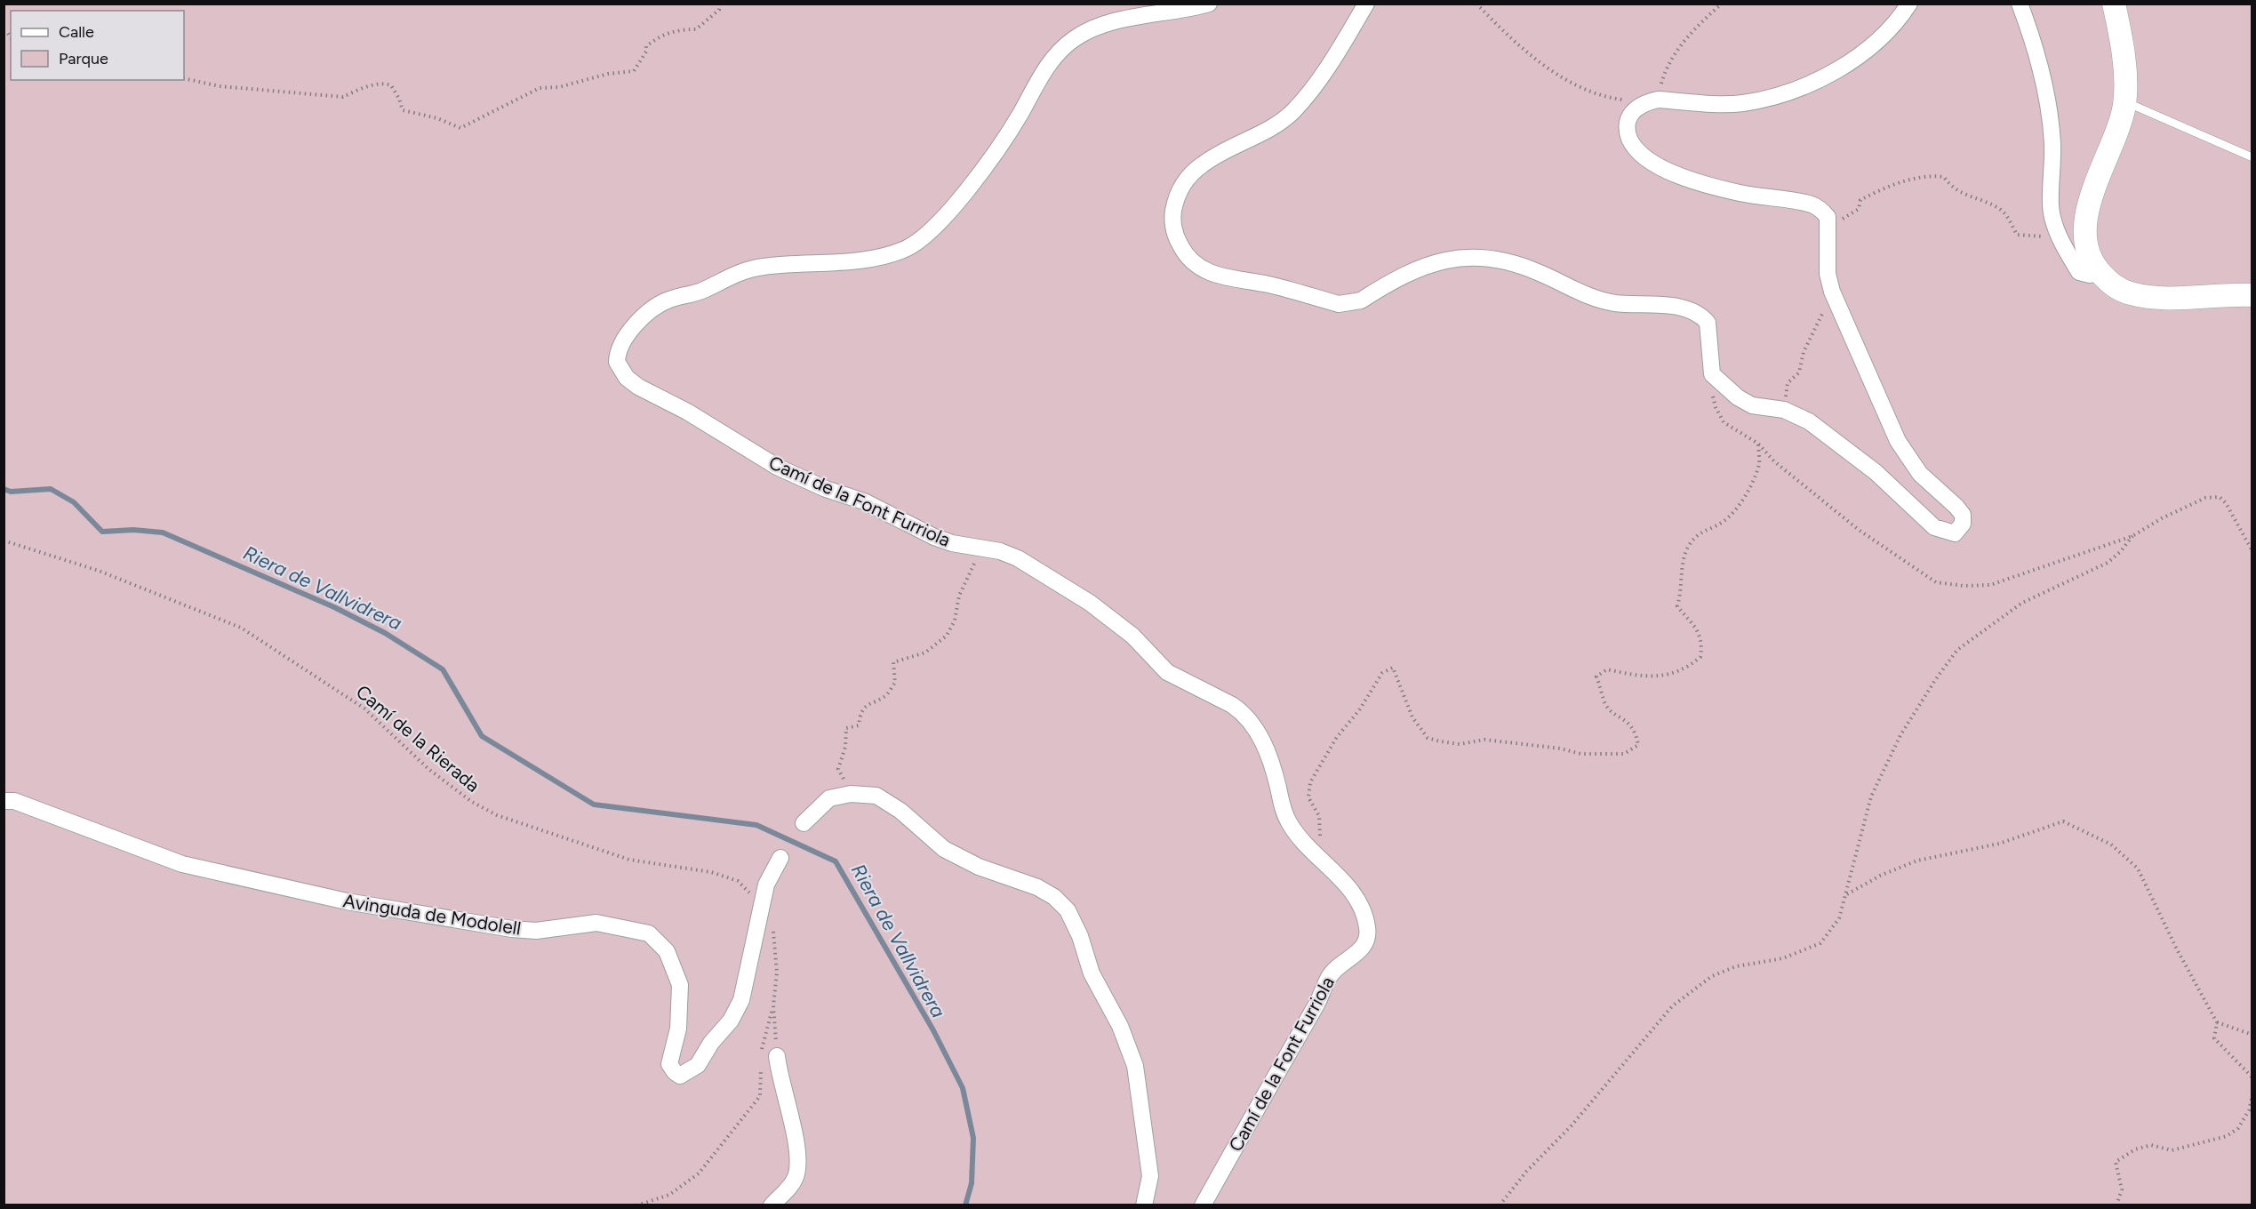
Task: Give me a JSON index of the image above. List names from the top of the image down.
{
  "streets": {
    "street": ["Camí de la Font Furriola", "Avinguda de Modolell"],
    "path": ["Camí de la Rierada"]
  },
  "crossings": [
    ["Camí de la Rierada", "Avinguda de Modolell"]
  ],
  "water": ["Riera de Vallvidrera"],
  "legend": ["Calle", "Parque"]
}
